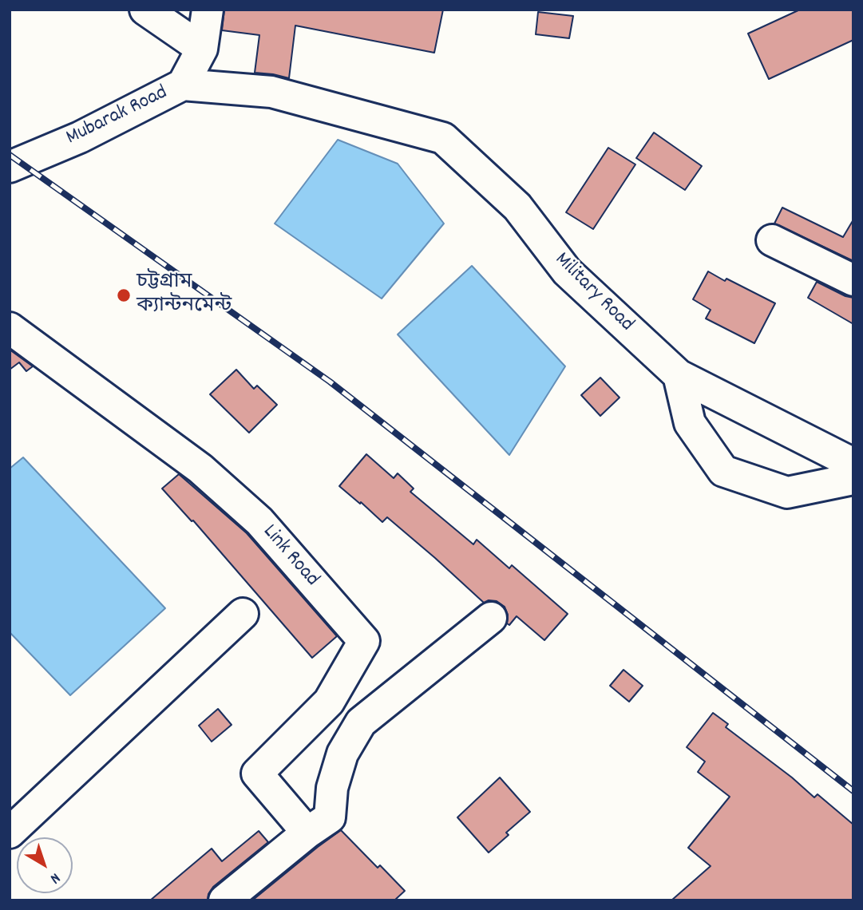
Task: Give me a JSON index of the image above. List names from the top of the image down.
{
  "streets": {
    "street": ["Mubarak Road", "Military Road", "Link Road"]
  },
  "crossings": [
    ["Mubarak Road", "Military Road"]
  ],
  "places": ["চট্টগ্রাম ক্যান্টনমেন্ট"],
  "north": "bottom right"
}
